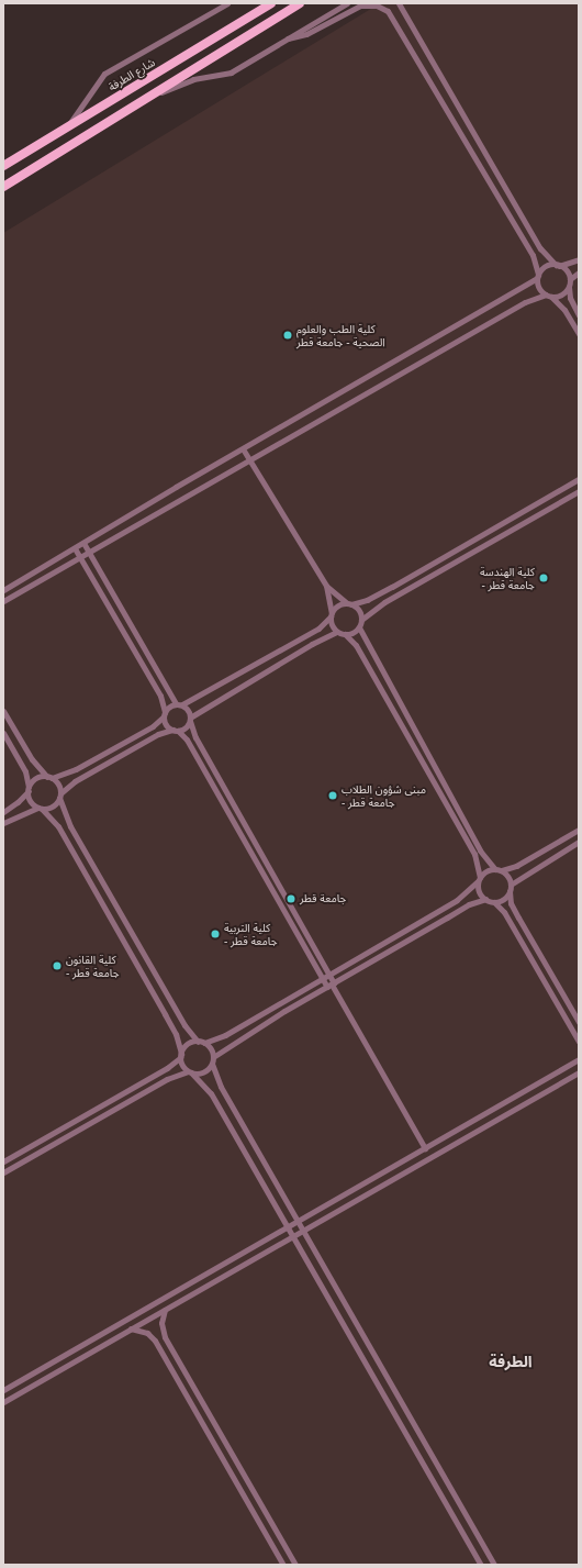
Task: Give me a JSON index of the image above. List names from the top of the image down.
{
  "streets": {
    "main road": ["شارع الطرفة"]
  },
  "districts": ["الطرفة"],
  "places": [
    "كلية الطب والعلوم الصحية - جامعة قطر",
    "كلية الهندسة - جامعة قطر",
    "مبنى شؤون الطلاب - جامعة قطر",
    "جامعة قطر",
    "كلية التربية - جامعة قطر",
    "كلية القانون - جامعة قطر"
  ]
}
